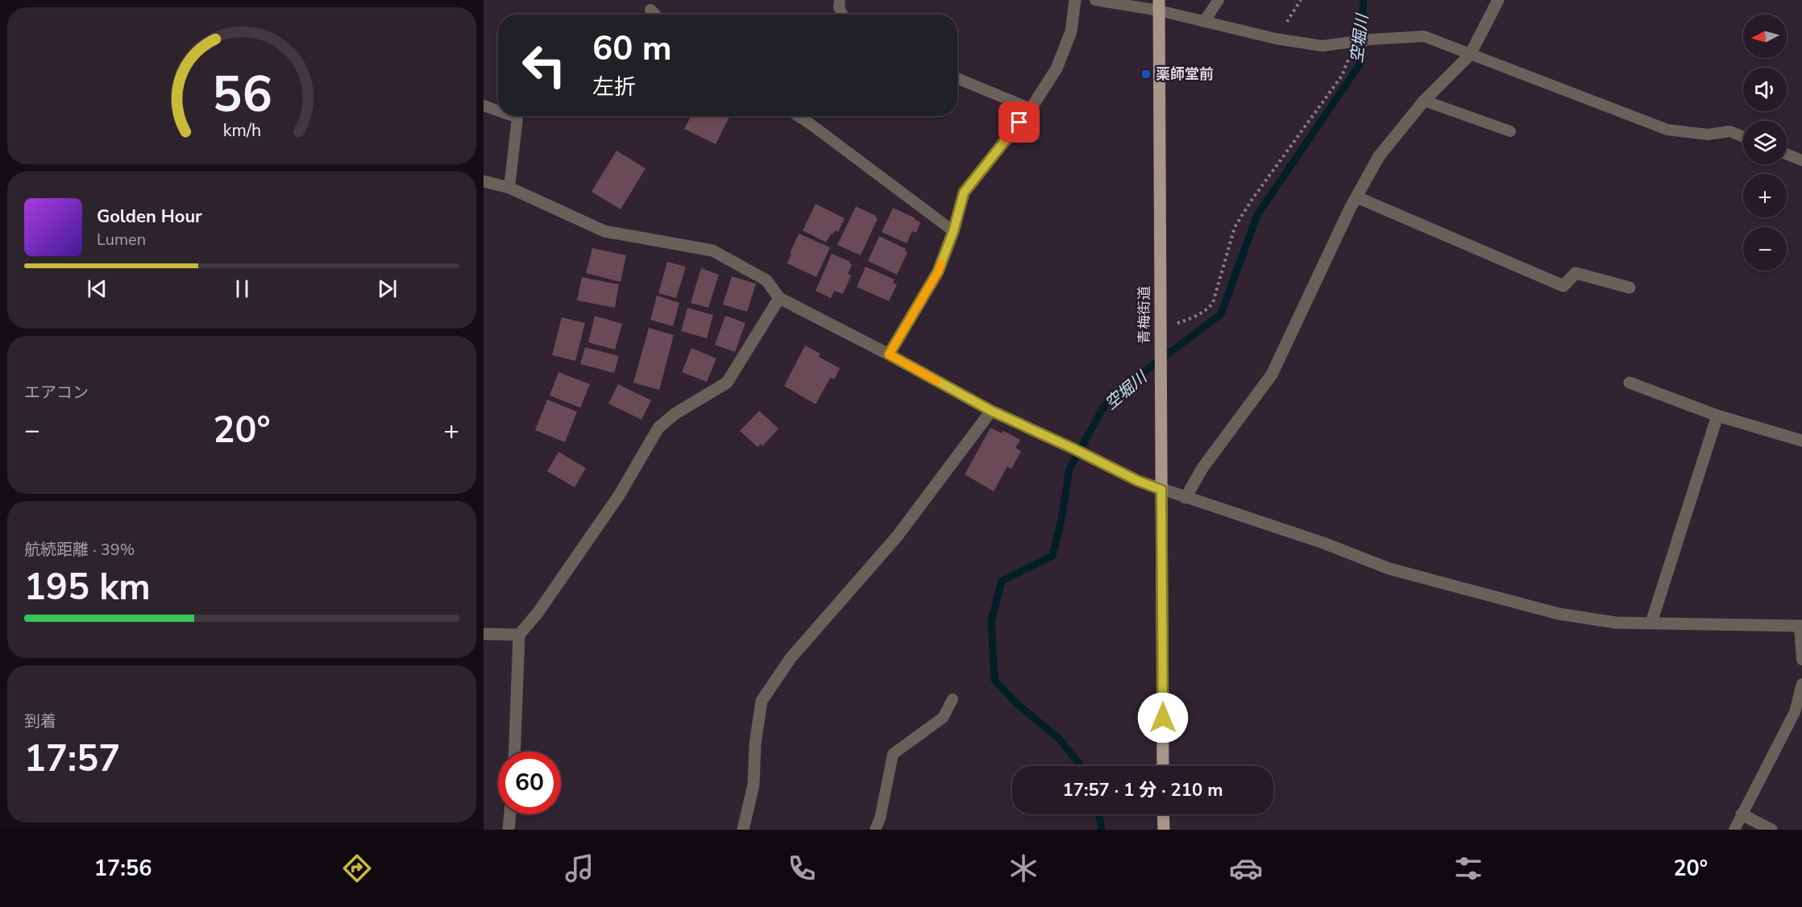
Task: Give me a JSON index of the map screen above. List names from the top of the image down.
{
  "streets": {
    "main road": ["青梅街道"]
  },
  "water": ["空堀川"],
  "places": {
    "transit": ["薬師堂前"]
  },
  "north": "left",
  "page": {
    "map_buttons": ["+", "−"],
    "turn": ["60 m", "左折"],
    "song": ["Golden Hour", "Lumen"],
    "tile": [
      "エアコン",
      ["航続距離 · 39%", "195 km"],
      ["到着", "17:57"]
    ],
    "heat": ["−", "20°", "+"],
    "limit": "60",
    "trip": "17:57 · 1 分 · 210 m",
    "tabs": ["17:56", "20°"],
    "gauge": ["56", "km/h"]
  }
}
